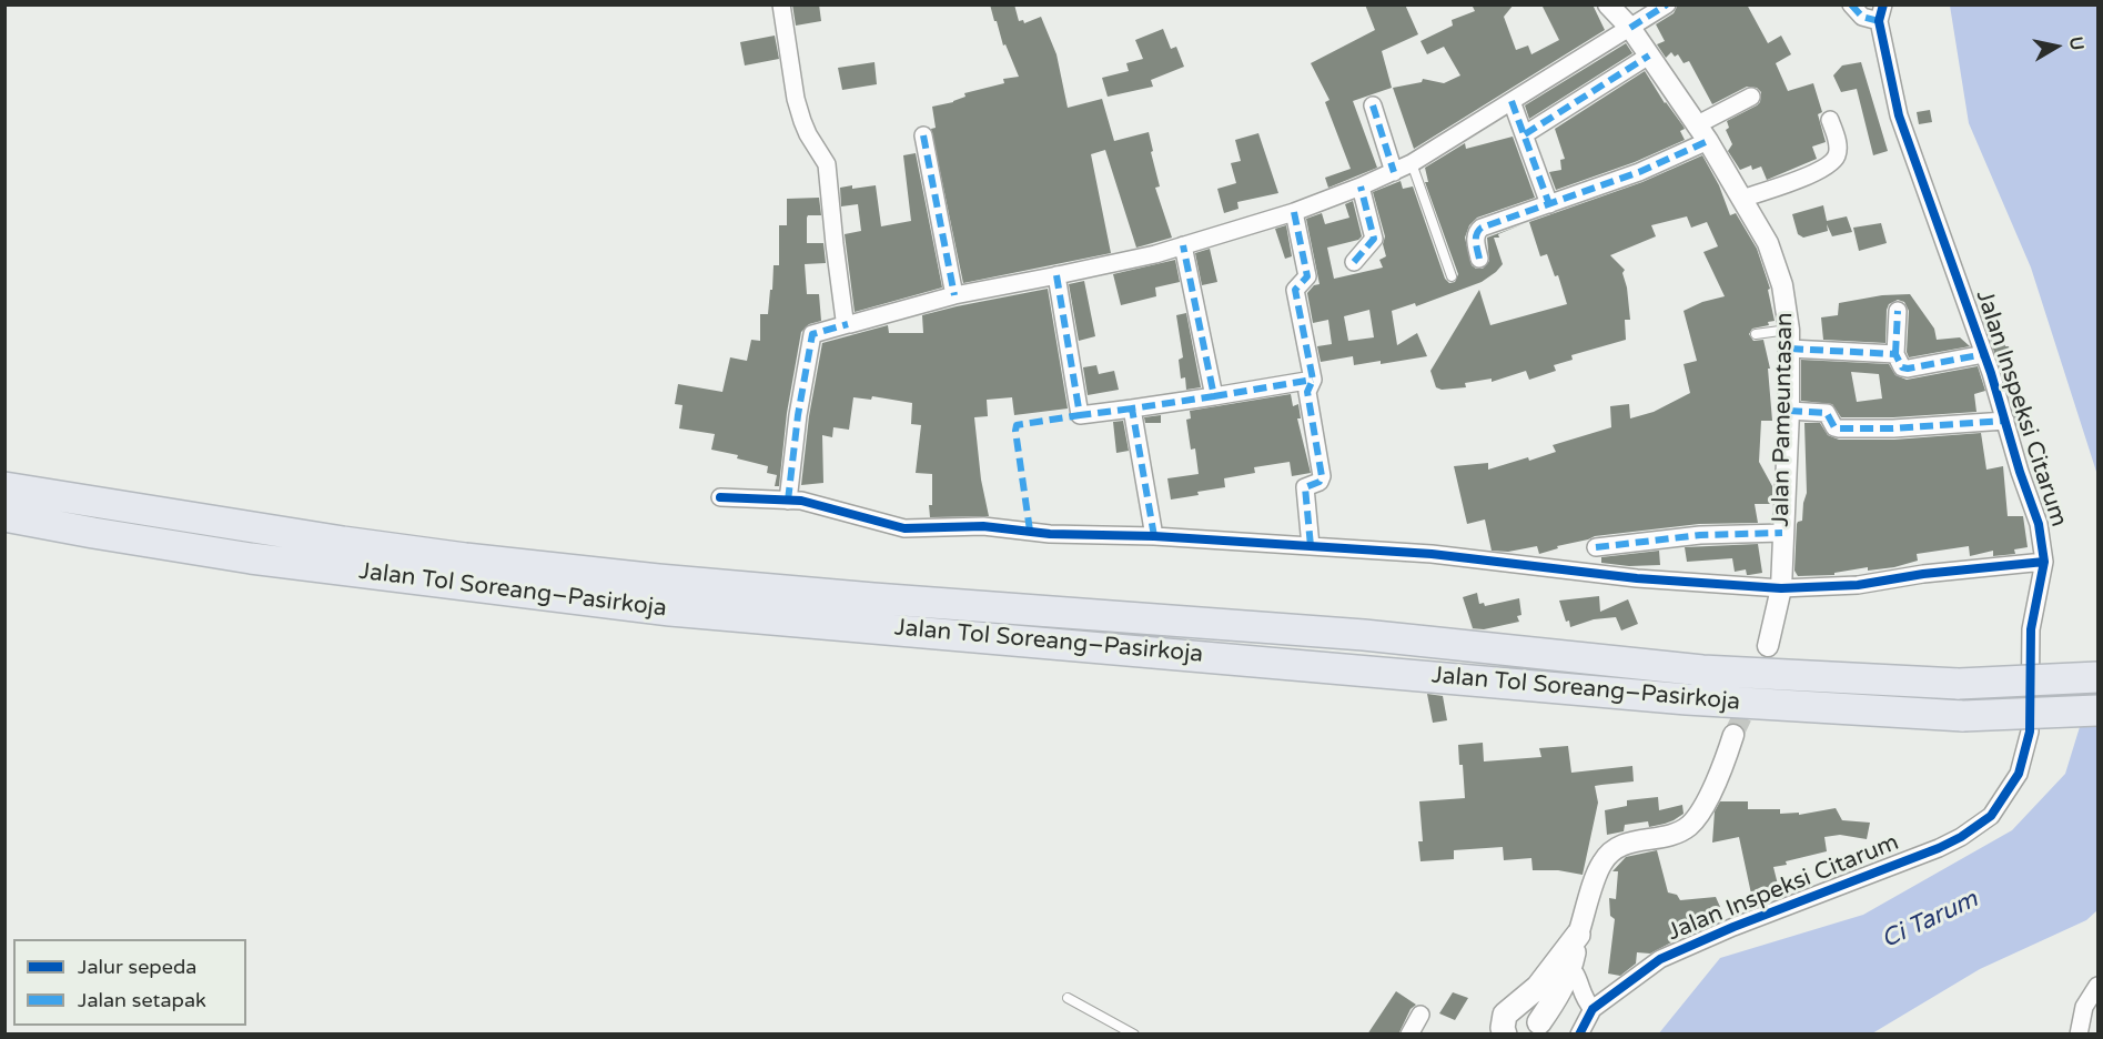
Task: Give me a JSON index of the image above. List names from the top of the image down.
{
  "streets": {
    "highway": ["Jalan Tol Soreang–Pasirkoja"],
    "street": ["Jalan Inspeksi Citarum", "Jalan Pameuntasan"]
  },
  "water": ["Ci Tarum"],
  "legend": ["Jalur sepeda", "Jalan setapak"],
  "north": "right"
}
